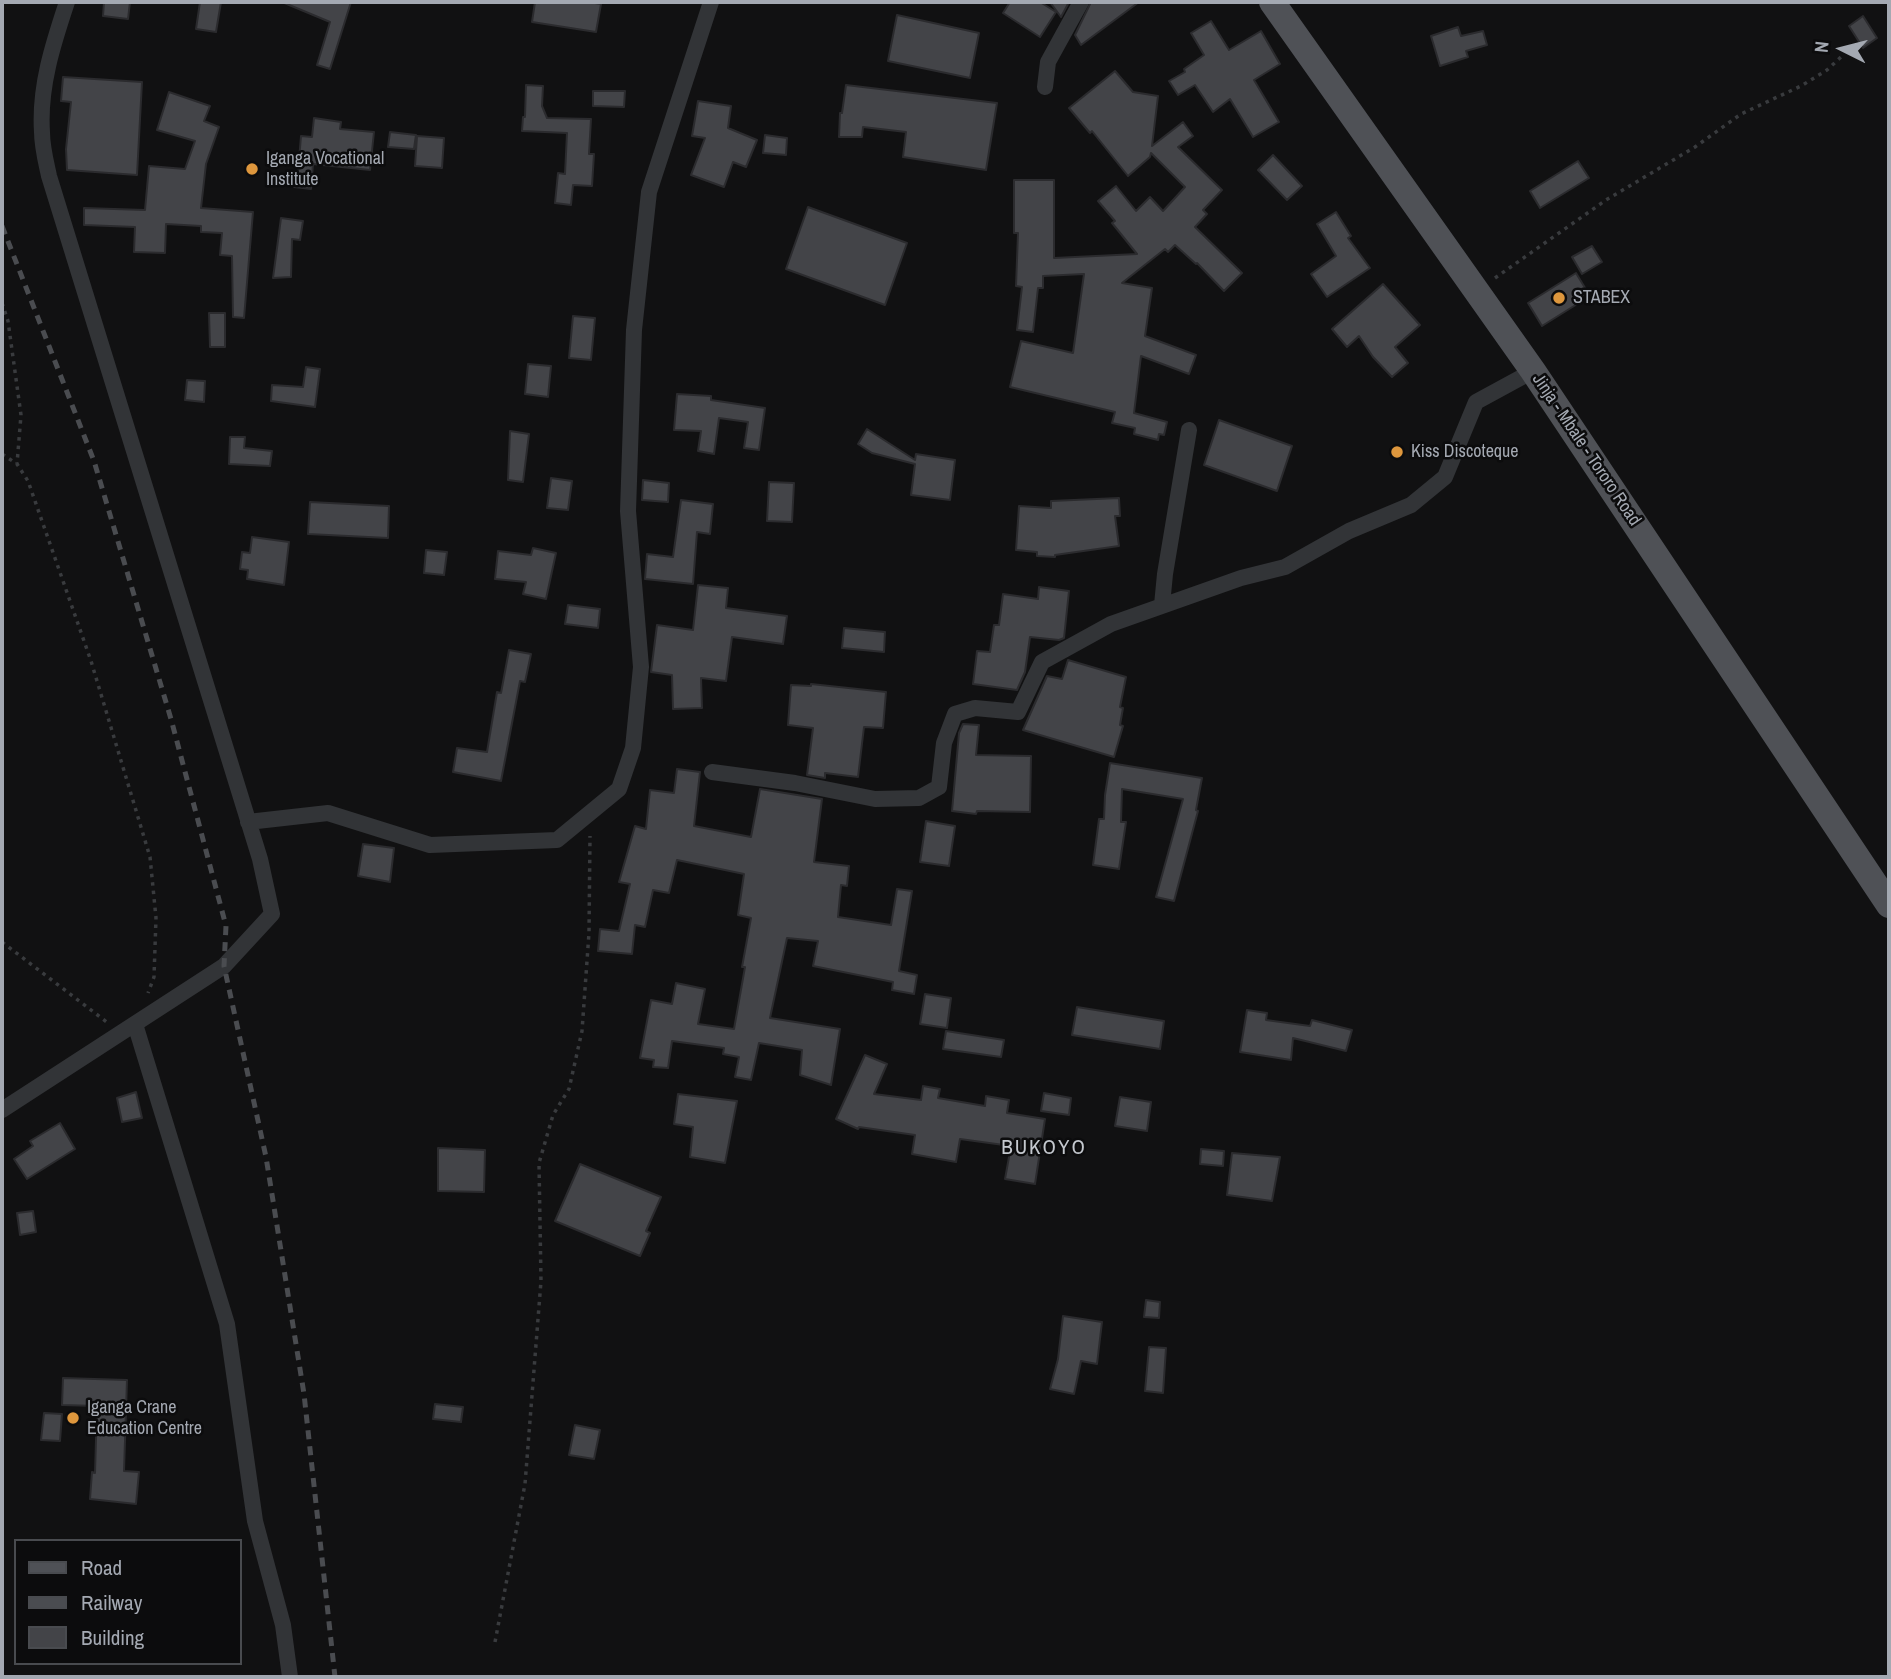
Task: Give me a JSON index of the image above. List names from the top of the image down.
{
  "streets": {
    "main road": ["Jinja - Mbale - Tororo Road"]
  },
  "districts": ["BUKOYO"],
  "places": [
    "Iganga Vocational Institute",
    "STABEX",
    "Kiss Discoteque",
    "Iganga Crane Education Centre"
  ],
  "legend": ["Road", "Railway", "Building"],
  "north": "left"
}
